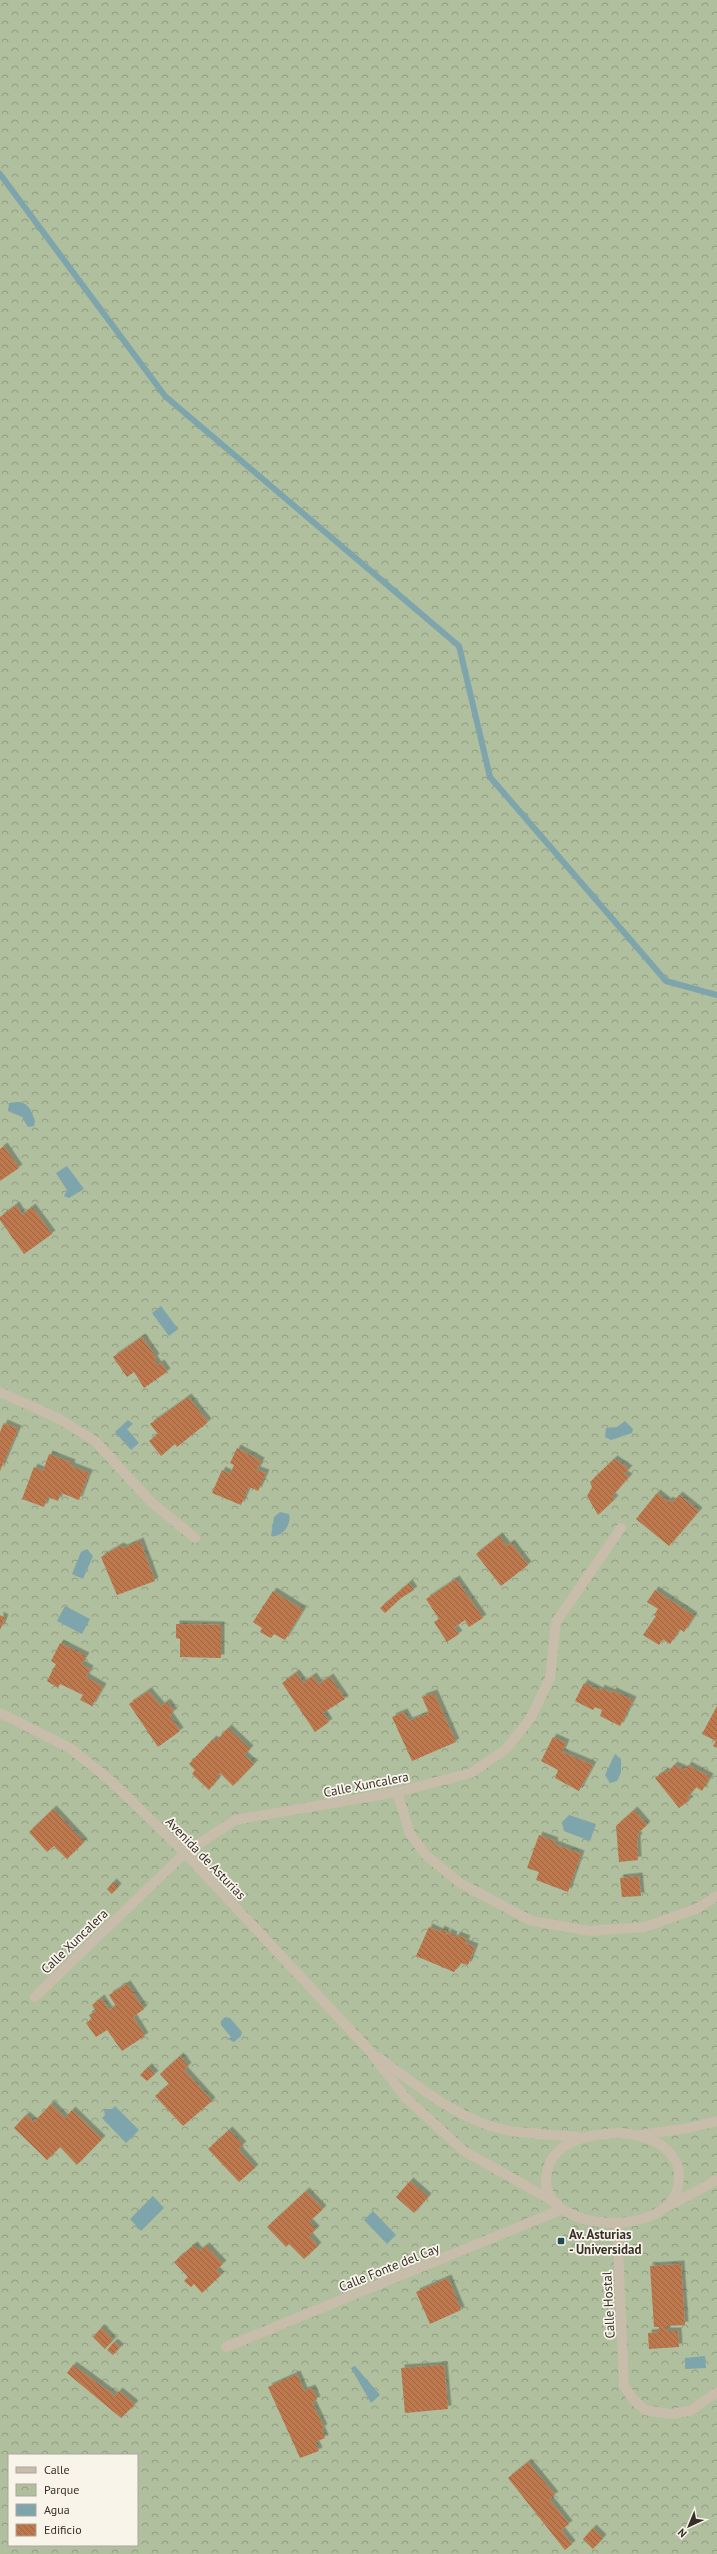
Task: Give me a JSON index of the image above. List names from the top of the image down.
{
  "streets": {
    "street": [
      "Calle Xuncalera",
      "Avenida de Asturias",
      "Calle Fonte del Cay",
      "Calle Hostal"
    ]
  },
  "crossings": [
    ["Calle Xuncalera", "Avenida de Asturias"],
    ["Avenida de Asturias", "Calle Fonte del Cay"],
    ["Avenida de Asturias", "Calle Hostal"],
    ["Calle Fonte del Cay", "Calle Hostal"]
  ],
  "places": {
    "transit": ["Av. Asturias - Universidad"]
  },
  "legend": [
    "Calle",
    "Parque",
    "Agua",
    "Edificio"
  ],
  "north": "bottom left"
}
